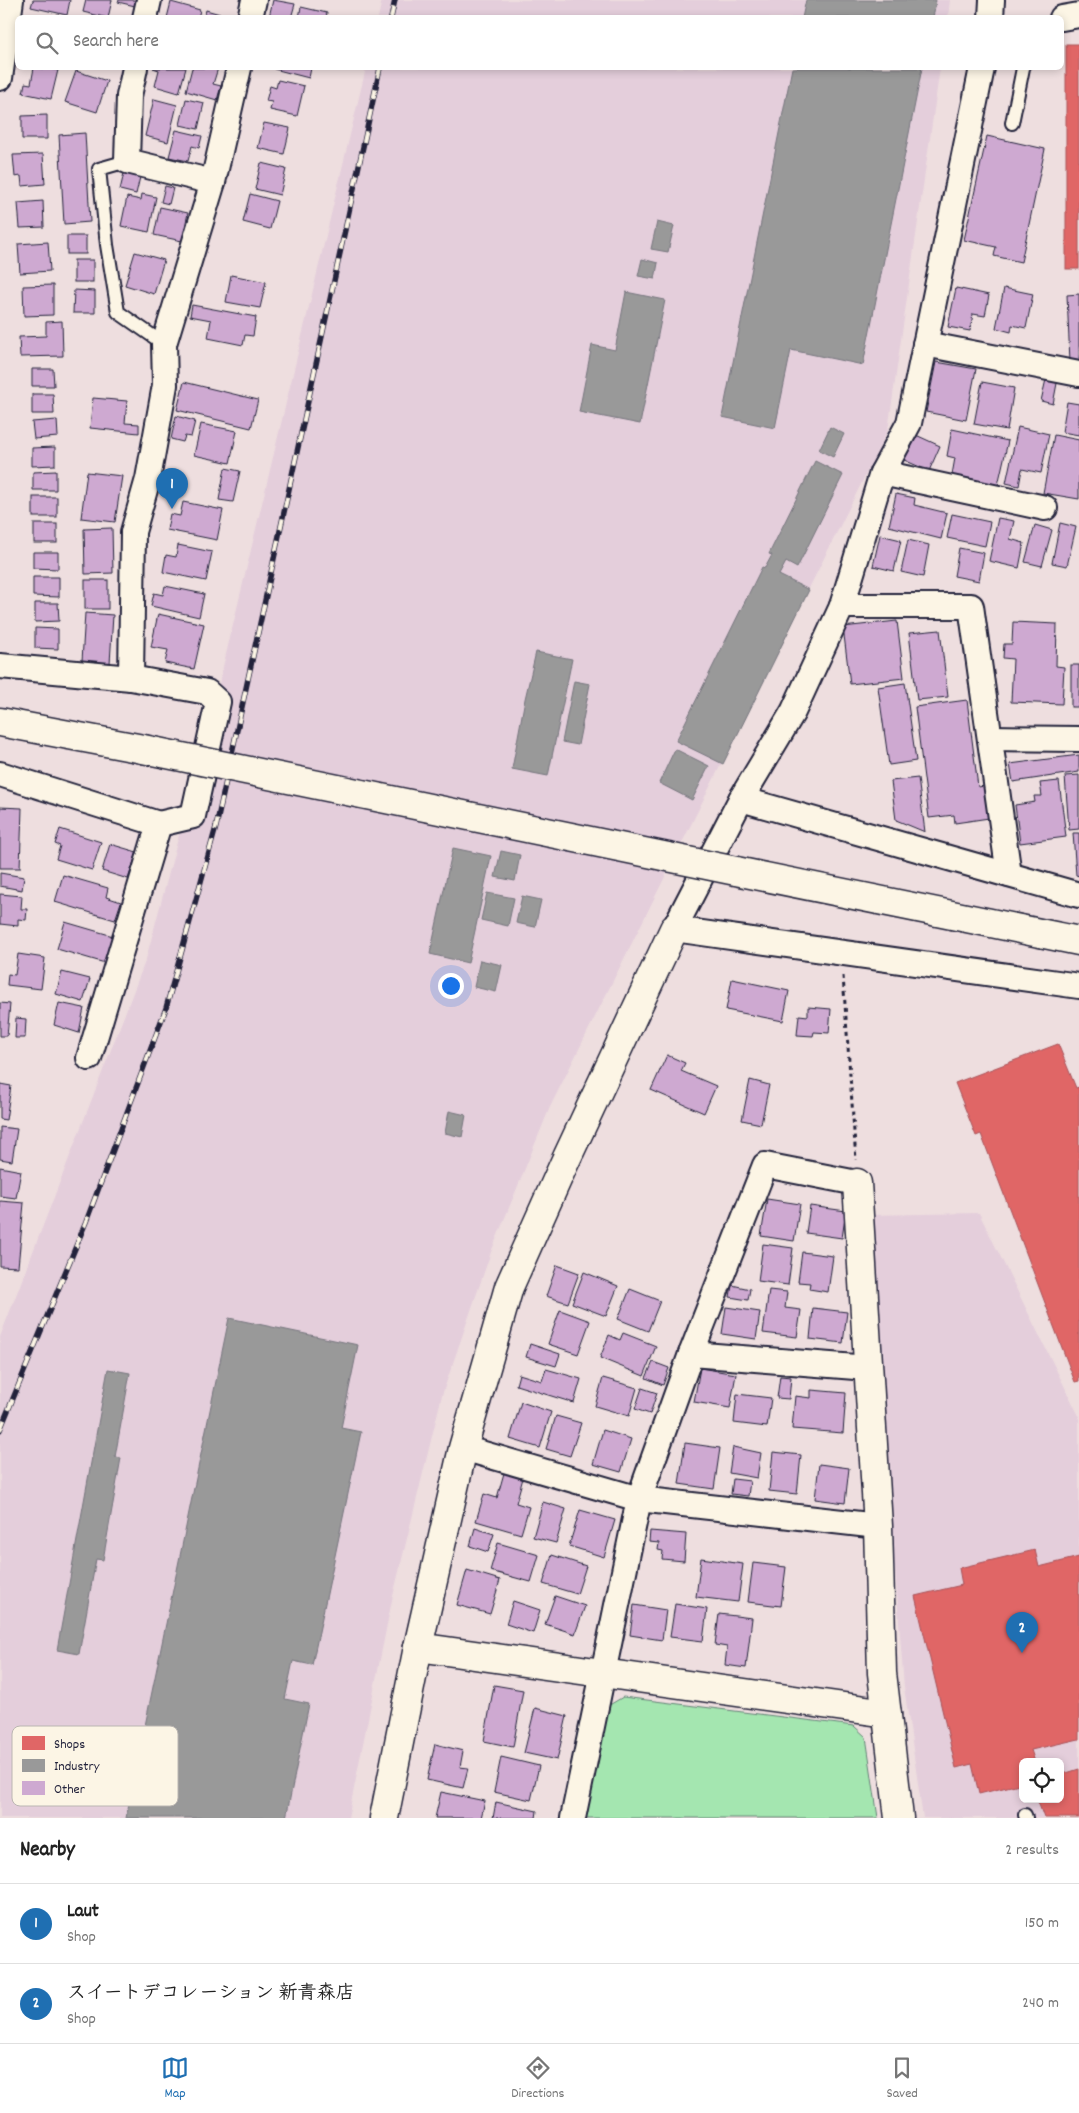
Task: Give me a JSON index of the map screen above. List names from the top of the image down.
{
  "legend": ["Shops", "Industry", "Other"],
  "page": {
    "search": "Search here",
    "pins": ["1", "2"],
    "heading": ["Nearby", "2 results"],
    "list": [
      {
        "mark": "1",
        "name": "Laut",
        "note": "Shop",
        "value": "150 m"
      },
      {
        "mark": "2",
        "name": "スイートデコレーション 新青森店",
        "note": "Shop",
        "value": "240 m"
      }
    ],
    "nav": ["Map", "Directions", "Saved"]
  }
}
